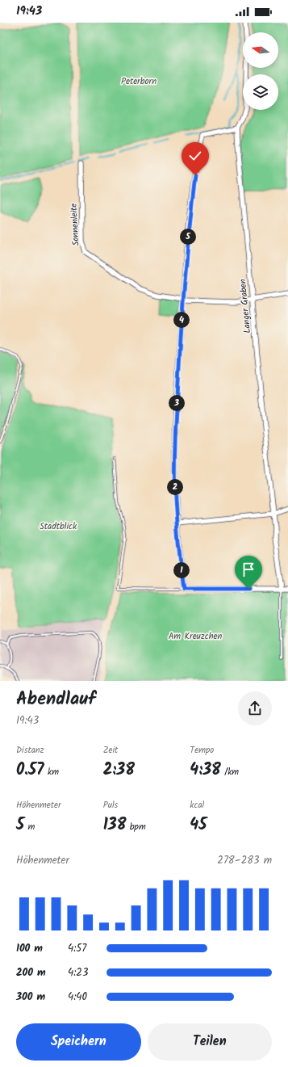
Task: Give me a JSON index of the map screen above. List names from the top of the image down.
{
  "streets": {
    "street": ["Sonnenleite", "Langer Graben"]
  },
  "crossings": [
    ["Sonnenleite", "Langer Graben"]
  ],
  "parks": ["Peterborn", "Stadtblick", "Am Kreuzchen"],
  "north": "left",
  "page": {
    "status": "19:43",
    "pins": [
      "5",
      "4",
      "3",
      "2",
      "1"
    ],
    "heading": ["Abendlauf", "19:43"],
    "stats": [
      ["Distanz", "0.57 km"],
      ["Zeit", "2:38"],
      ["Tempo", "4:38 /km"],
      ["Höhenmeter", "5 m"],
      ["Puls", "138 bpm"],
      ["kcal", "45"]
    ],
    "chart": ["Höhenmeter", "278–283 m"],
    "list": [
      {
        "name": "100 m",
        "note": "4:57"
      },
      {
        "name": "200 m",
        "note": "4:23"
      },
      {
        "name": "300 m",
        "note": "4:40"
      }
    ],
    "buttons": ["Speichern", "Teilen"]
  }
}
